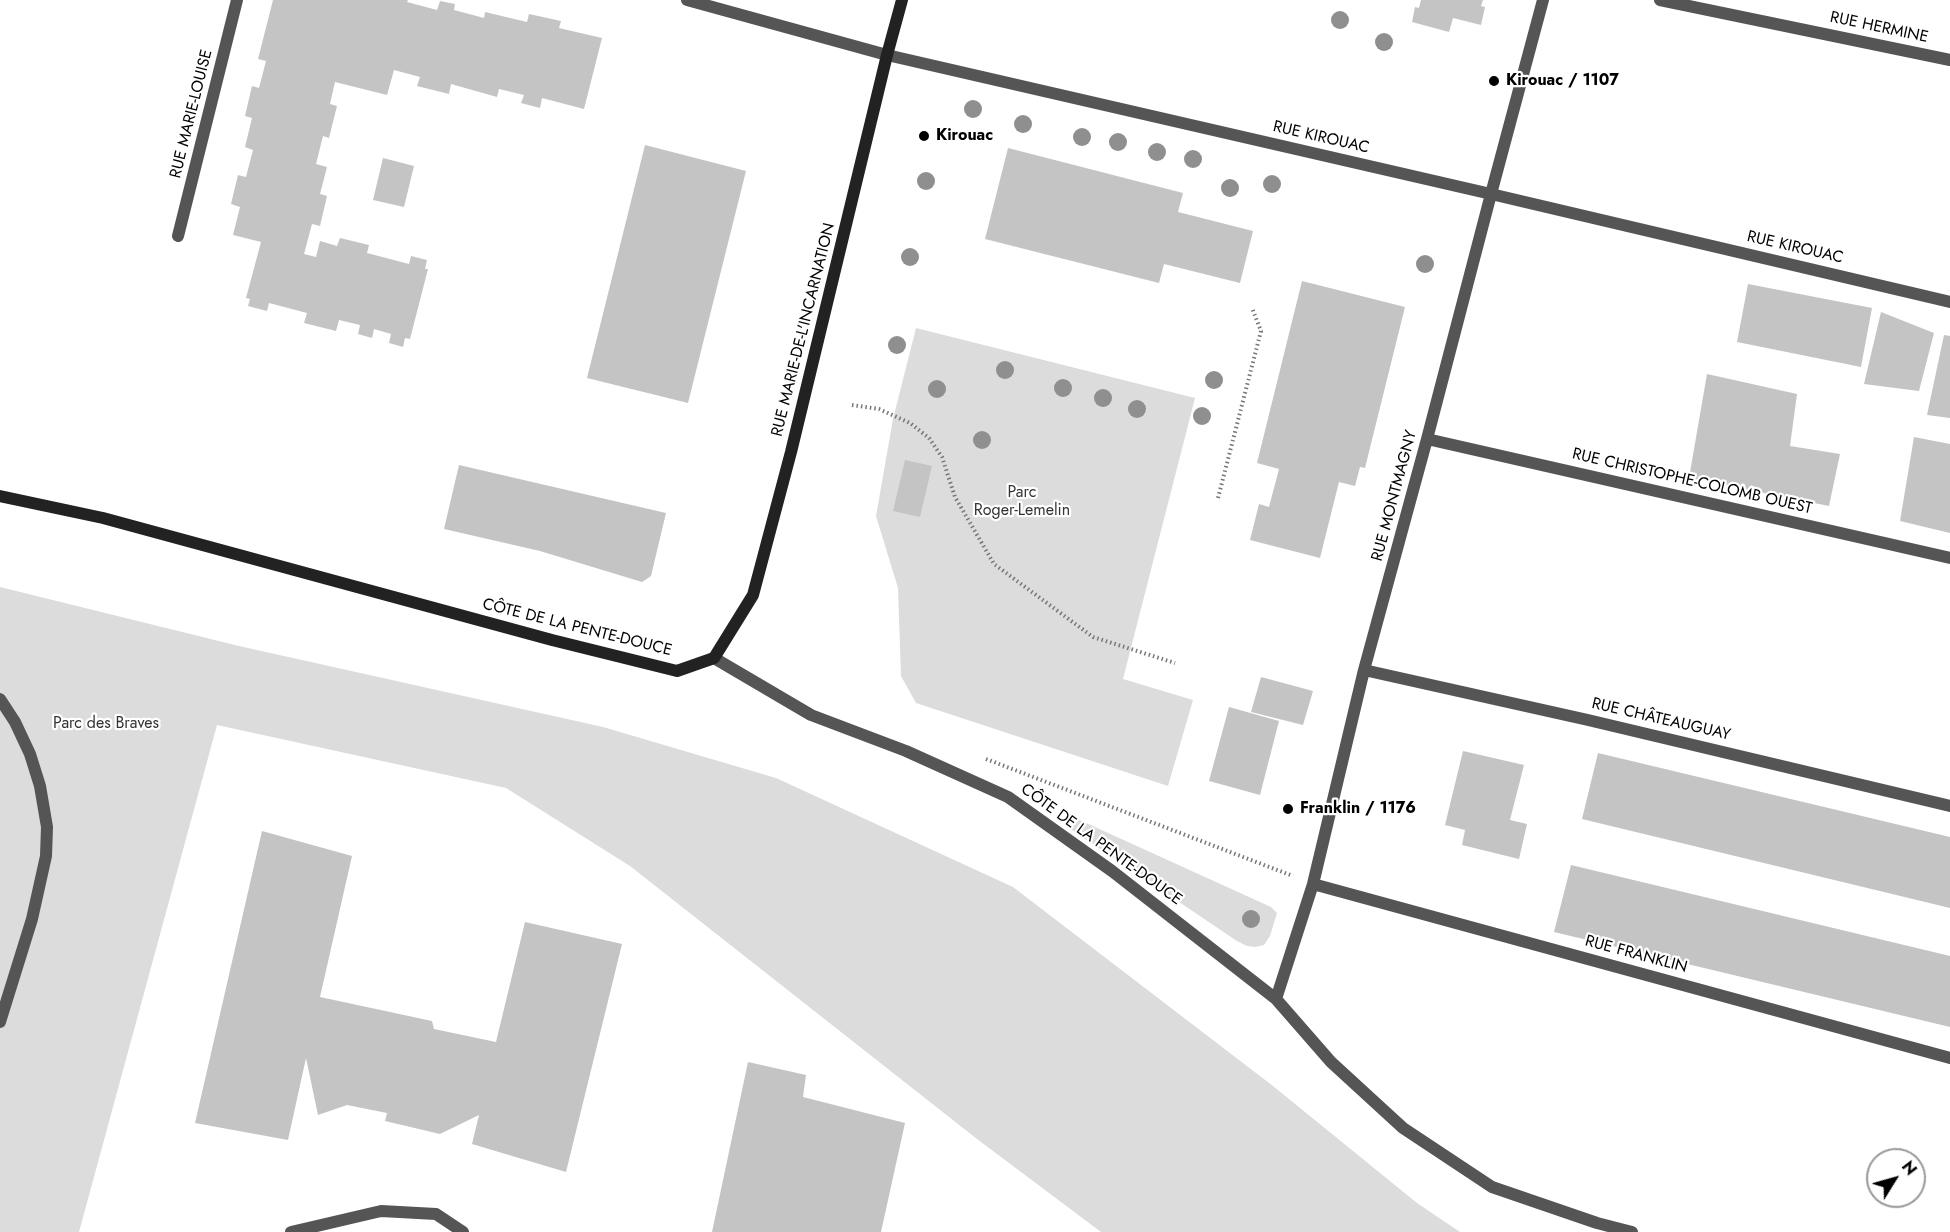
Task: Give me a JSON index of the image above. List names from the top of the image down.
{
  "streets": {
    "main road": ["RUE MARIE-DE-L'INCARNATION", "CÔTE DE LA PENTE-DOUCE"],
    "street": [
      "RUE HERMINE",
      "RUE MARIE-LOUISE",
      "RUE KIROUAC",
      "RUE CHRISTOPHE-COLOMB OUEST",
      "RUE MONTMAGNY",
      "RUE CHÂTEAUGUAY",
      "RUE FRANKLIN"
    ]
  },
  "crossings": [
    ["RUE KIROUAC", "RUE MARIE-DE-L'INCARNATION"],
    ["RUE KIROUAC", "RUE MONTMAGNY"],
    ["RUE MARIE-DE-L'INCARNATION", "CÔTE DE LA PENTE-DOUCE"],
    ["RUE CHRISTOPHE-COLOMB OUEST", "RUE MONTMAGNY"],
    ["RUE MONTMAGNY", "CÔTE DE LA PENTE-DOUCE"],
    ["RUE MONTMAGNY", "RUE CHÂTEAUGUAY"],
    ["RUE MONTMAGNY", "RUE FRANKLIN"]
  ],
  "parks": ["Parc Roger-Lemelin", "Parc des Braves"],
  "places": ["Kirouac / 1107", "Kirouac", "Franklin / 1176"],
  "north": "top right"
}
